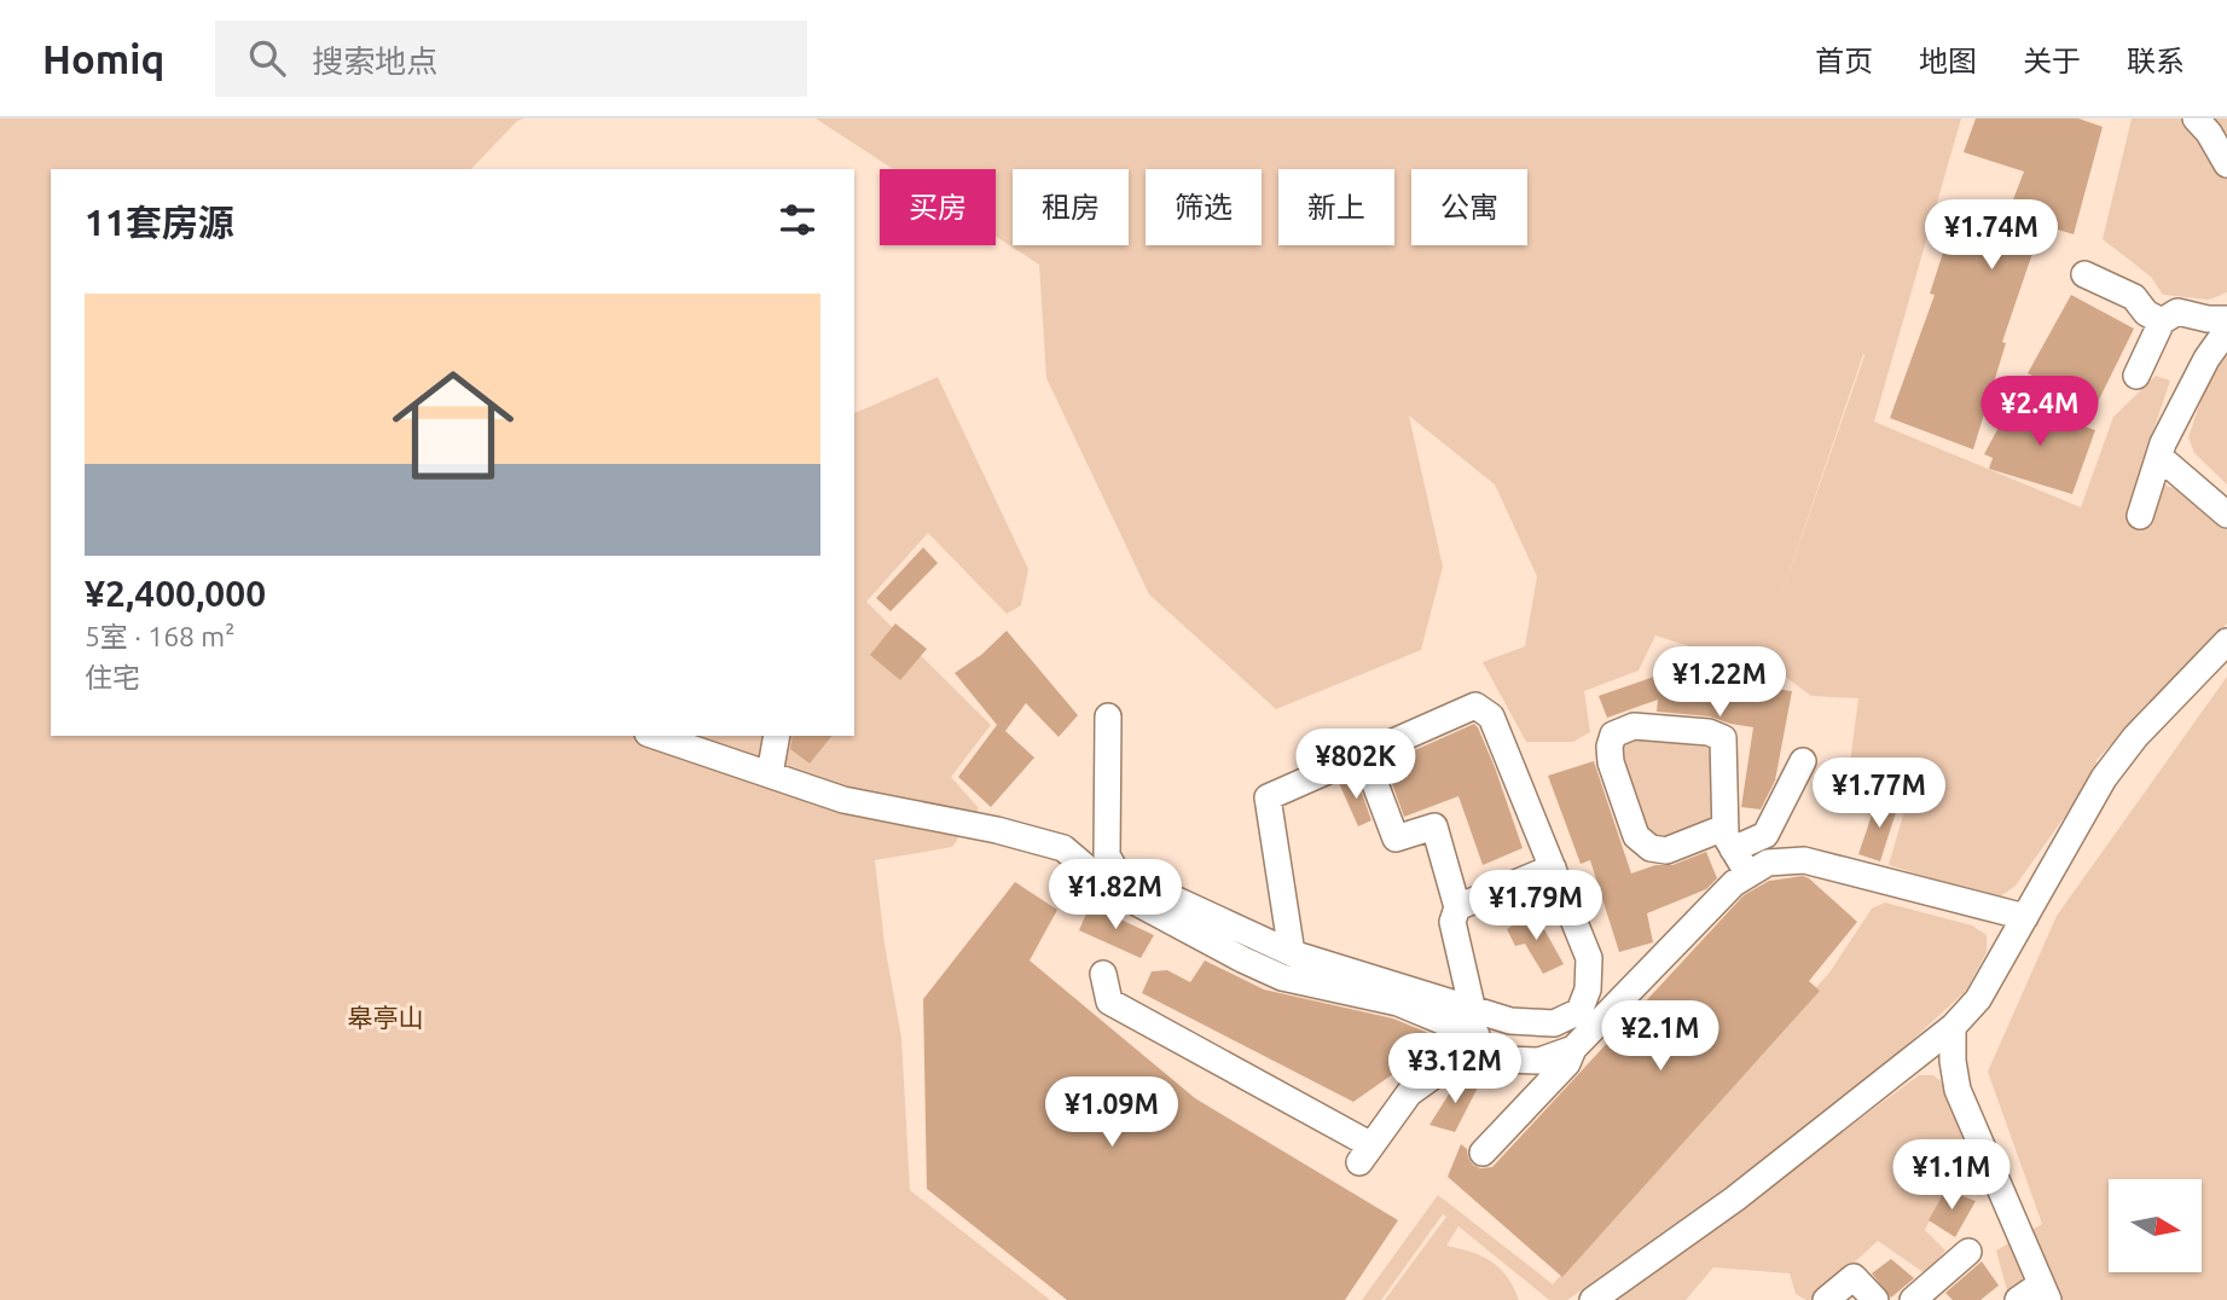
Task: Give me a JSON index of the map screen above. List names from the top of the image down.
{
  "parks": ["皋亭山"],
  "north": "right",
  "page": {
    "header": "Homiq",
    "search": "搜索地点",
    "nav": [
      "首页",
      "地图",
      "关于",
      "联系"
    ],
    "chip": [
      "买房",
      "租房",
      "筛选",
      "新上",
      "公寓"
    ],
    "heading": "11套房源",
    "price": [
      "¥1.74M",
      "¥2.4M",
      "¥1.22M",
      "¥802K",
      "¥1.77M",
      "¥1.82M",
      "¥1.79M",
      "¥2.1M",
      "¥3.12M",
      "¥1.09M",
      "¥1.1M"
    ],
    "list": [
      {
        "name": "¥2,400,000",
        "note": "5室 · 168 m² · 住宅"
      }
    ]
  }
}
